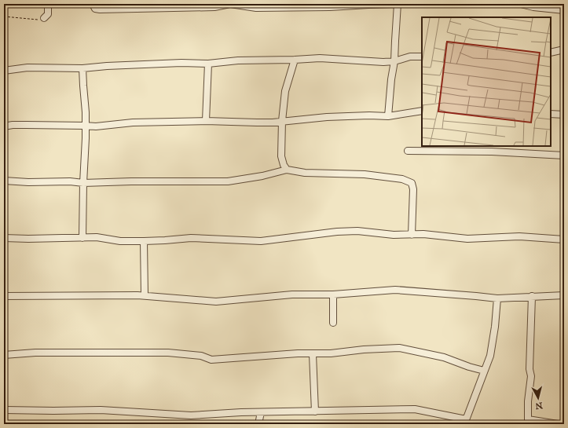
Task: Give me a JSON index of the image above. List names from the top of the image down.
{
  "north": "bottom"
}
